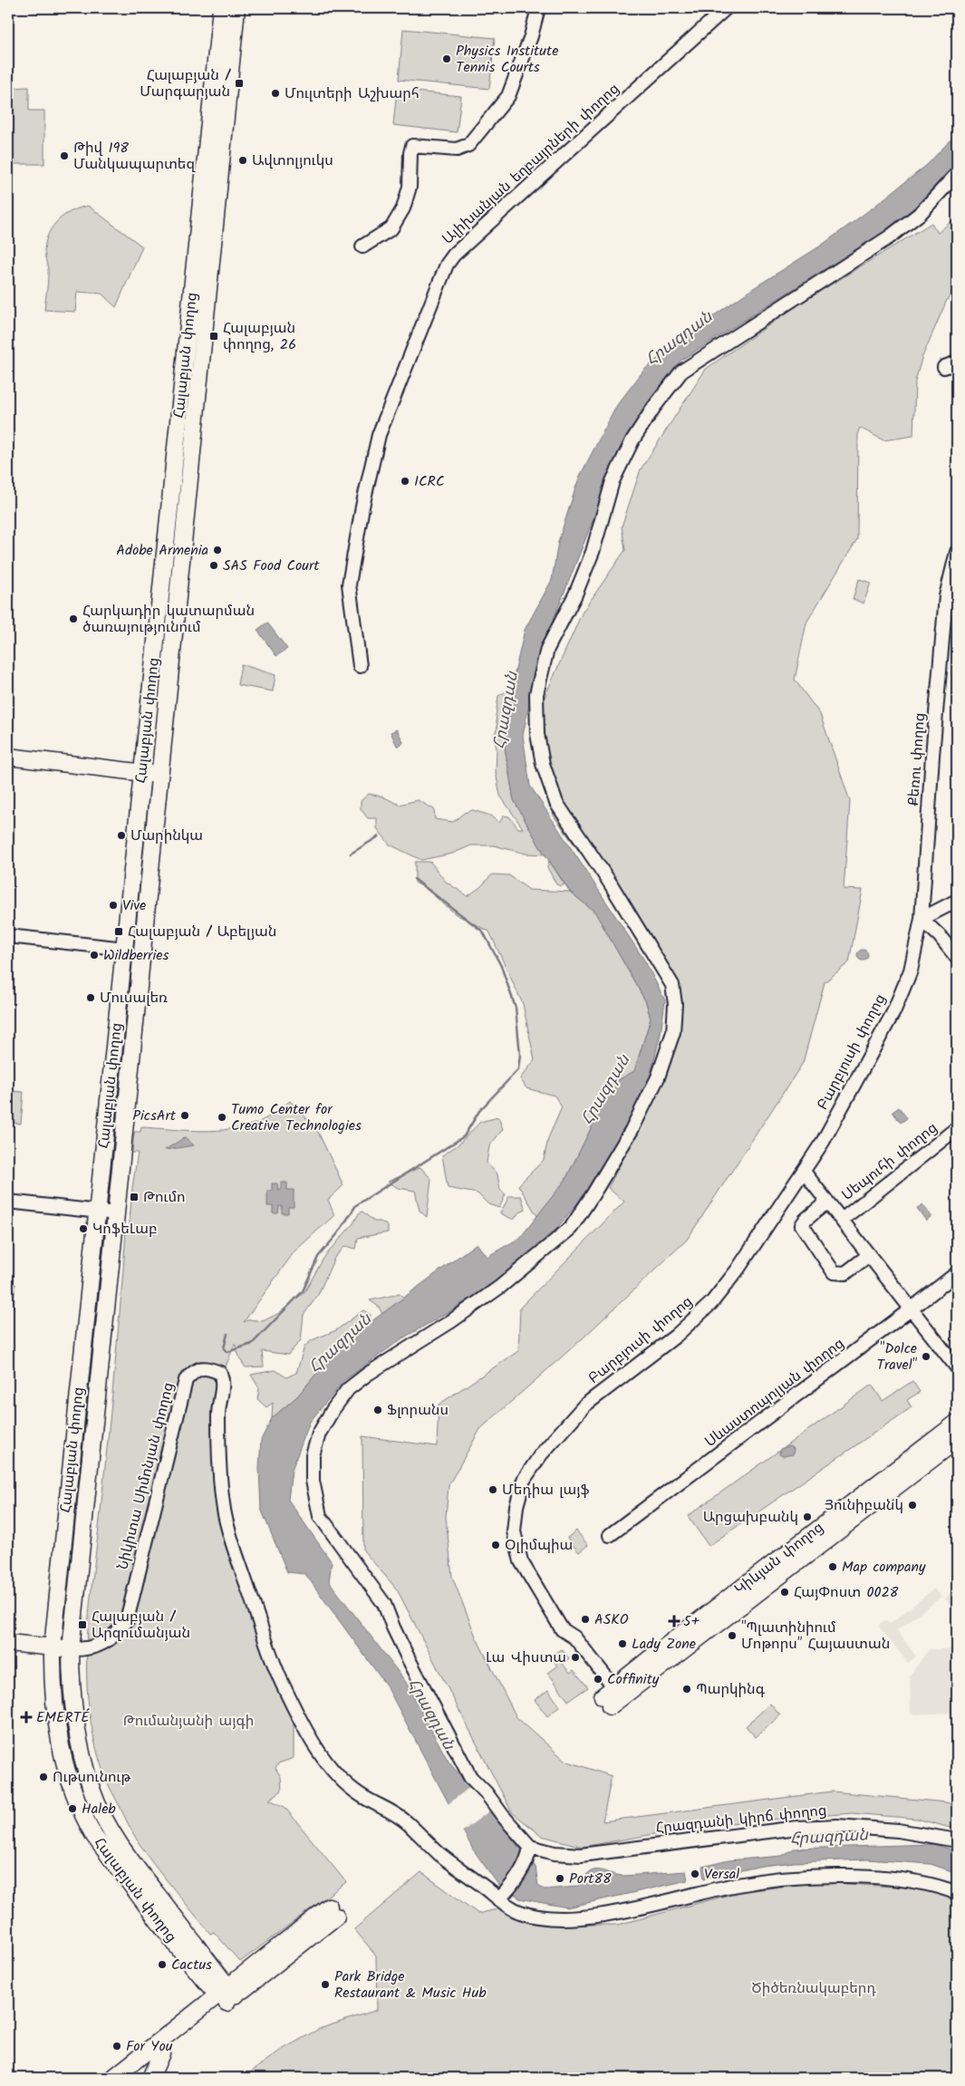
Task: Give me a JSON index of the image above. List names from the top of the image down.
{
  "streets": {
    "main road": ["Հալաբյան փողոց", "Կիևյան փողոց"],
    "street": [
      "Ալիխանյան եղբայրների փողոց",
      "Քեռու փողոց",
      "Բարբյուսի փողոց",
      "Սեպուհի փողոց",
      "Սևաստոպոլյան փողոց",
      "Նիկիտա Սիմոնյան փողոց",
      "Հրազդանի կիրճ փողոց"
    ]
  },
  "crossings": [
    ["Հալաբյան փողոց", "Նիկիտա Սիմոնյան փողոց"],
    ["Քեռու փողոց", "Բարբյուսի փողոց"],
    ["Բարբյուսի փողոց", "Կիևյան փողոց"]
  ],
  "water": ["Հրազդան"],
  "parks": ["Թումանյանի այգի", "Ծիծեռնակաբերդ"],
  "places": {
    "other": [
      "Physics Institute Tennis Courts",
      "Մուլտերի Աշխարհ",
      "Թիվ 198 Մանկապարտեզ",
      "Ավտոլյուկս",
      "ICRC",
      "Adobe Armenia",
      "SAS Food Court",
      "Հարկադիր կատարման ծառայությունում",
      "Մարինկա",
      "Vive",
      "Wildberries",
      "Մուսալեռ",
      "PicsArt",
      "Tumo Center for Creative Technologies",
      "ԿոֆեԼաբ",
      "\"Dolce Travel\"",
      "Ֆլորանս",
      "Մեդիա լայֆ",
      "Յունիբանկ",
      "Արցախբանկ",
      "Օլիմպիա",
      "Map company",
      "ՀայՓոստ 0028",
      "ASKO",
      "\"Պլատինիում Մոթորս\" Հայաստան",
      "Lady Zone",
      "Լա Վիստա",
      "Coffinity",
      "Պարկինգ",
      "Ութսունութ",
      "Haleb",
      "Versal",
      "Port88",
      "Cactus",
      "Park Bridge Restaurant & Music Hub",
      "For You"
    ],
    "transit": [
      "Հալաբյան / Մարգարյան",
      "Հալաբյան փողոց, 26",
      "Հալաբյան / Աբելյան",
      "Թումո",
      "Հալաբյան / Արզումանյան"
    ],
    "health": ["5+", "EMERTÉ"]
  }
}
